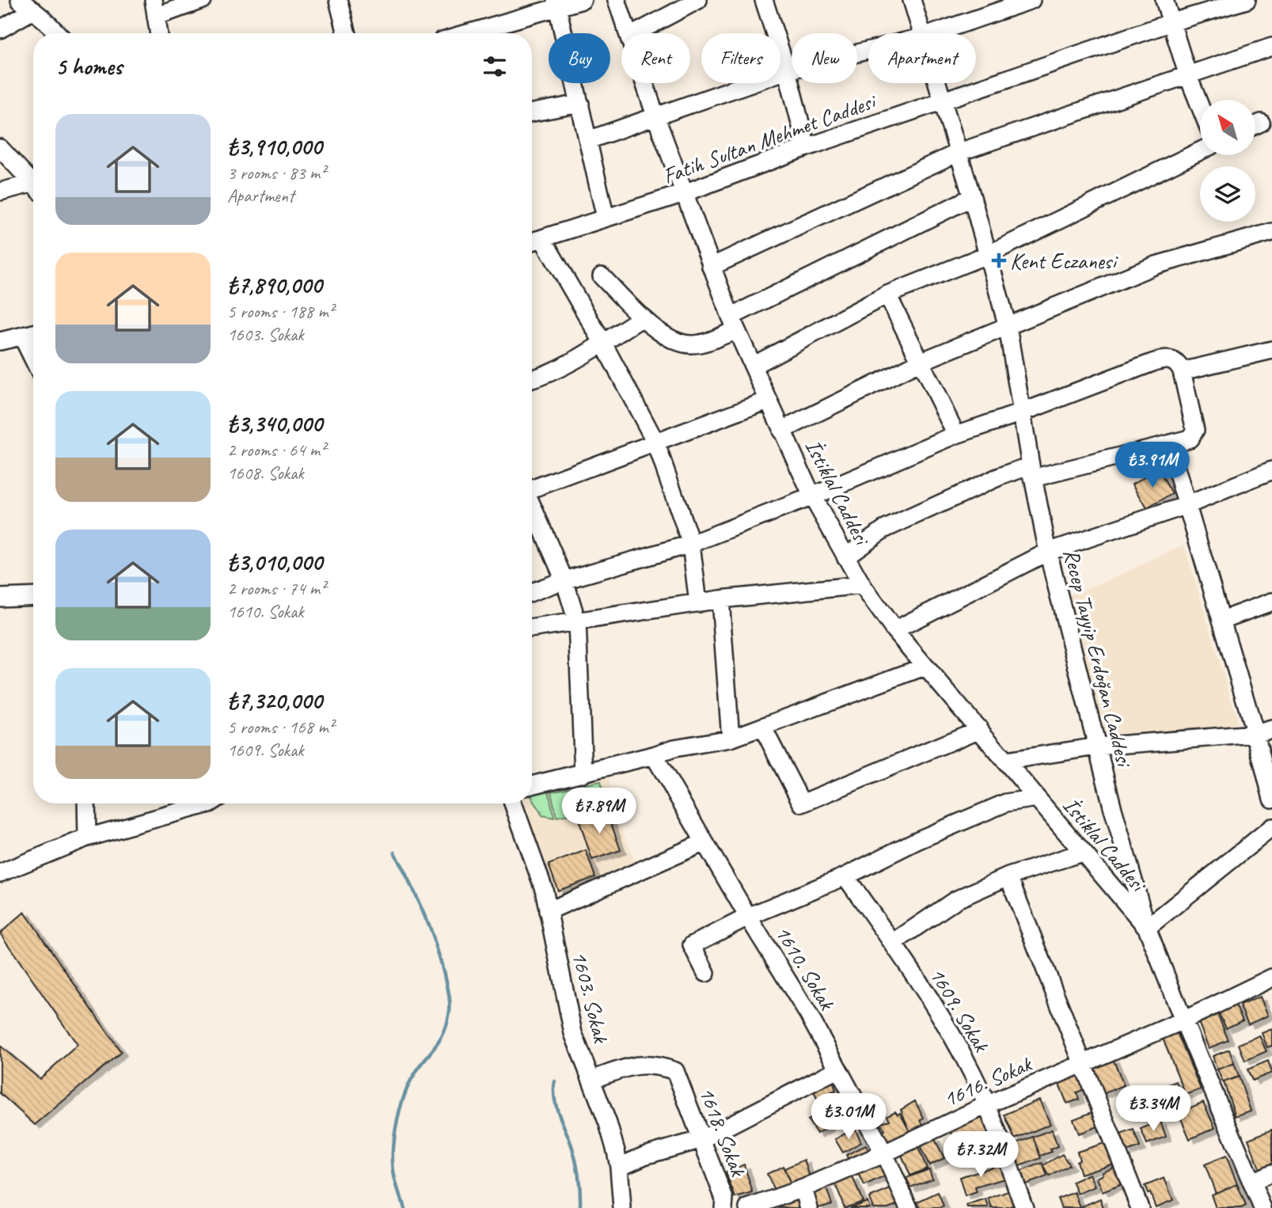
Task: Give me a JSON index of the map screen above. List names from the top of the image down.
{
  "streets": {
    "street": [
      "Fatih Sultan Mehmet Caddesi",
      "İstiklal Caddesi",
      "Recep Tayyip Erdoğan Caddesi",
      "1610. Sokak",
      "1603. Sokak",
      "1609. Sokak",
      "1616. Sokak",
      "1618. Sokak"
    ]
  },
  "crossings": [
    ["Fatih Sultan Mehmet Caddesi", "İstiklal Caddesi"],
    ["Fatih Sultan Mehmet Caddesi", "Recep Tayyip Erdoğan Caddesi"],
    ["İstiklal Caddesi", "Recep Tayyip Erdoğan Caddesi"],
    ["Recep Tayyip Erdoğan Caddesi", "1616. Sokak"],
    ["1610. Sokak", "1616. Sokak"],
    ["1603. Sokak", "1618. Sokak"],
    ["1609. Sokak", "1616. Sokak"]
  ],
  "places": {
    "health": ["Kent Eczanesi"]
  },
  "north": "top left",
  "page": {
    "chip": [
      "Buy",
      "Rent",
      "Filters",
      "New",
      "Apartment"
    ],
    "heading": "5 homes",
    "list": [
      {
        "name": "₺3,910,000",
        "note": "3 rooms · 83 m² · Apartment"
      },
      {
        "name": "₺7,890,000",
        "note": "5 rooms · 188 m² · 1603. Sokak"
      },
      {
        "name": "₺3,340,000",
        "note": "2 rooms · 64 m² · 1608. Sokak"
      },
      {
        "name": "₺3,010,000",
        "note": "2 rooms · 74 m² · 1610. Sokak"
      },
      {
        "name": "₺7,320,000",
        "note": "5 rooms · 168 m² · 1609. Sokak"
      }
    ],
    "price": [
      "₺3.91M",
      "₺7.89M",
      "₺3.34M",
      "₺3.01M",
      "₺7.32M"
    ]
  }
}
